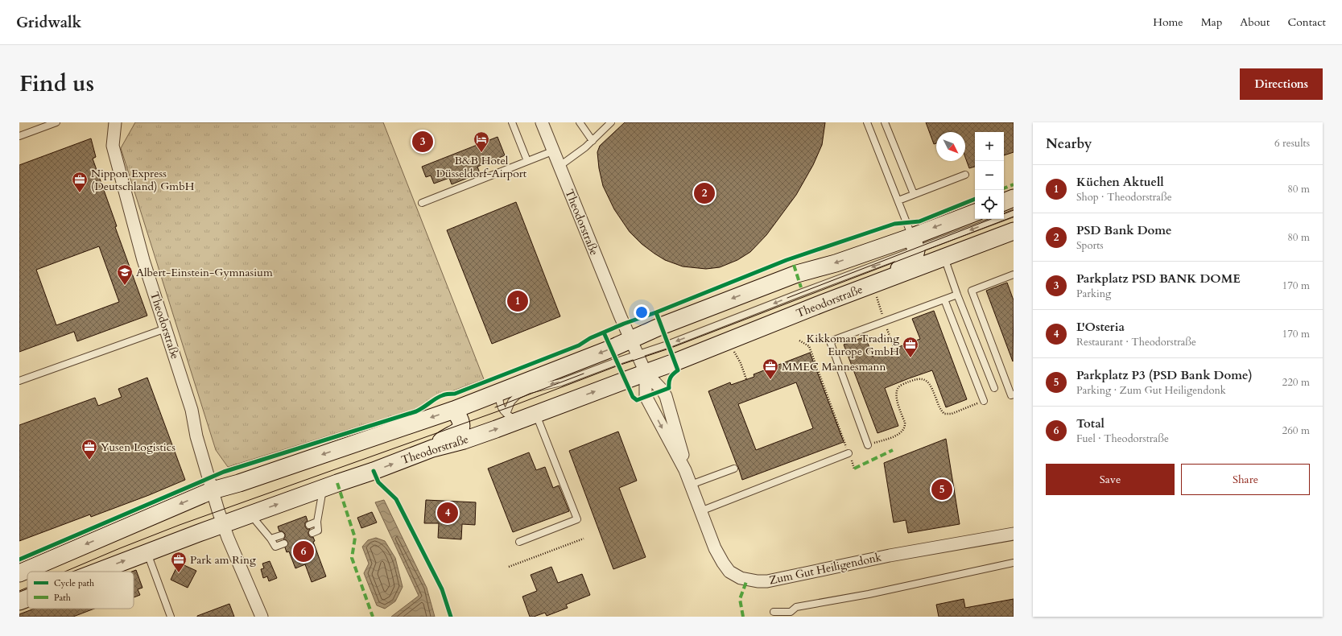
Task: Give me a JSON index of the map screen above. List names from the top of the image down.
{
  "streets": {
    "main road": ["Theodorstraße"],
    "street": ["Zum Gut Heiligendonk"]
  },
  "crossings": [
    ["Theodorstraße", "Zum Gut Heiligendonk"]
  ],
  "places": {
    "hotel": ["B&B Hotel Düsseldorf-Airport"],
    "office": [
      "Nippon Express (Deutschland) GmbH",
      "Kikkoman Trading Europe GmbH",
      "MMEC Mannesmann",
      "Yusen Logistics",
      "Park am Ring"
    ],
    "school or university": ["Albert-Einstein-Gymnasium"]
  },
  "legend": ["Cycle path", "Path"],
  "north": "bottom right",
  "page": {
    "header": "Gridwalk",
    "nav": [
      "Home",
      "Map",
      "About",
      "Contact"
    ],
    "title": "Find us",
    "buttons": [
      "Directions",
      ["Save", "Share"]
    ],
    "heading": ["Nearby", "6 results"],
    "pins": [
      "3",
      "2",
      "1",
      "5",
      "4",
      "6"
    ],
    "map_buttons": ["+", "−"],
    "list": [
      {
        "mark": "1",
        "name": "Küchen Aktuell",
        "note": "Shop · Theodorstraße",
        "value": "80 m"
      },
      {
        "mark": "2",
        "name": "PSD Bank Dome",
        "note": "Sports",
        "value": "80 m"
      },
      {
        "mark": "3",
        "name": "Parkplatz PSD BANK DOME",
        "note": "Parking",
        "value": "170 m"
      },
      {
        "mark": "4",
        "name": "L'Osteria",
        "note": "Restaurant · Theodorstraße",
        "value": "170 m"
      },
      {
        "mark": "5",
        "name": "Parkplatz P3 (PSD Bank Dome)",
        "note": "Parking · Zum Gut Heiligendonk",
        "value": "220 m"
      },
      {
        "mark": "6",
        "name": "Total",
        "note": "Fuel · Theodorstraße",
        "value": "260 m"
      }
    ]
  }
}
